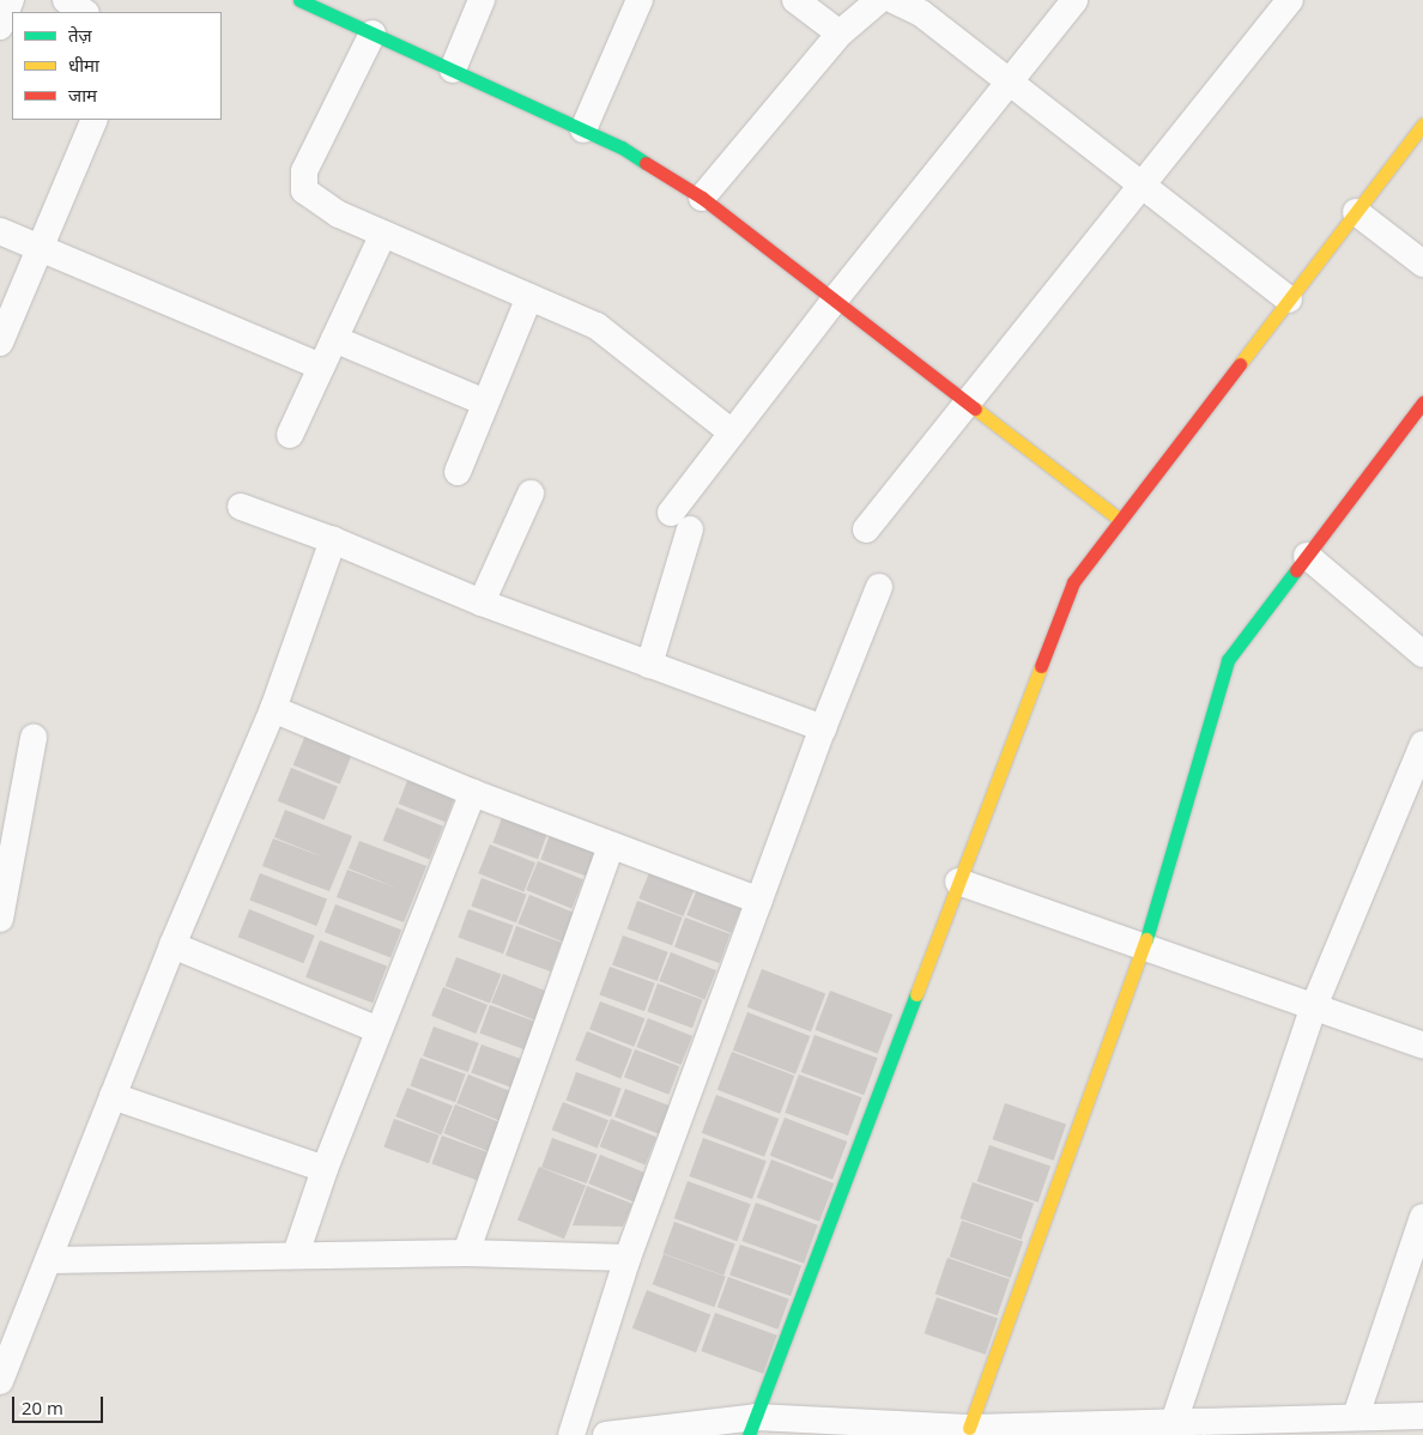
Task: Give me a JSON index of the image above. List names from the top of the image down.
{
  "legend": ["तेज़", "धीमा", "जाम"],
  "scale_bar": "20 m"
}
